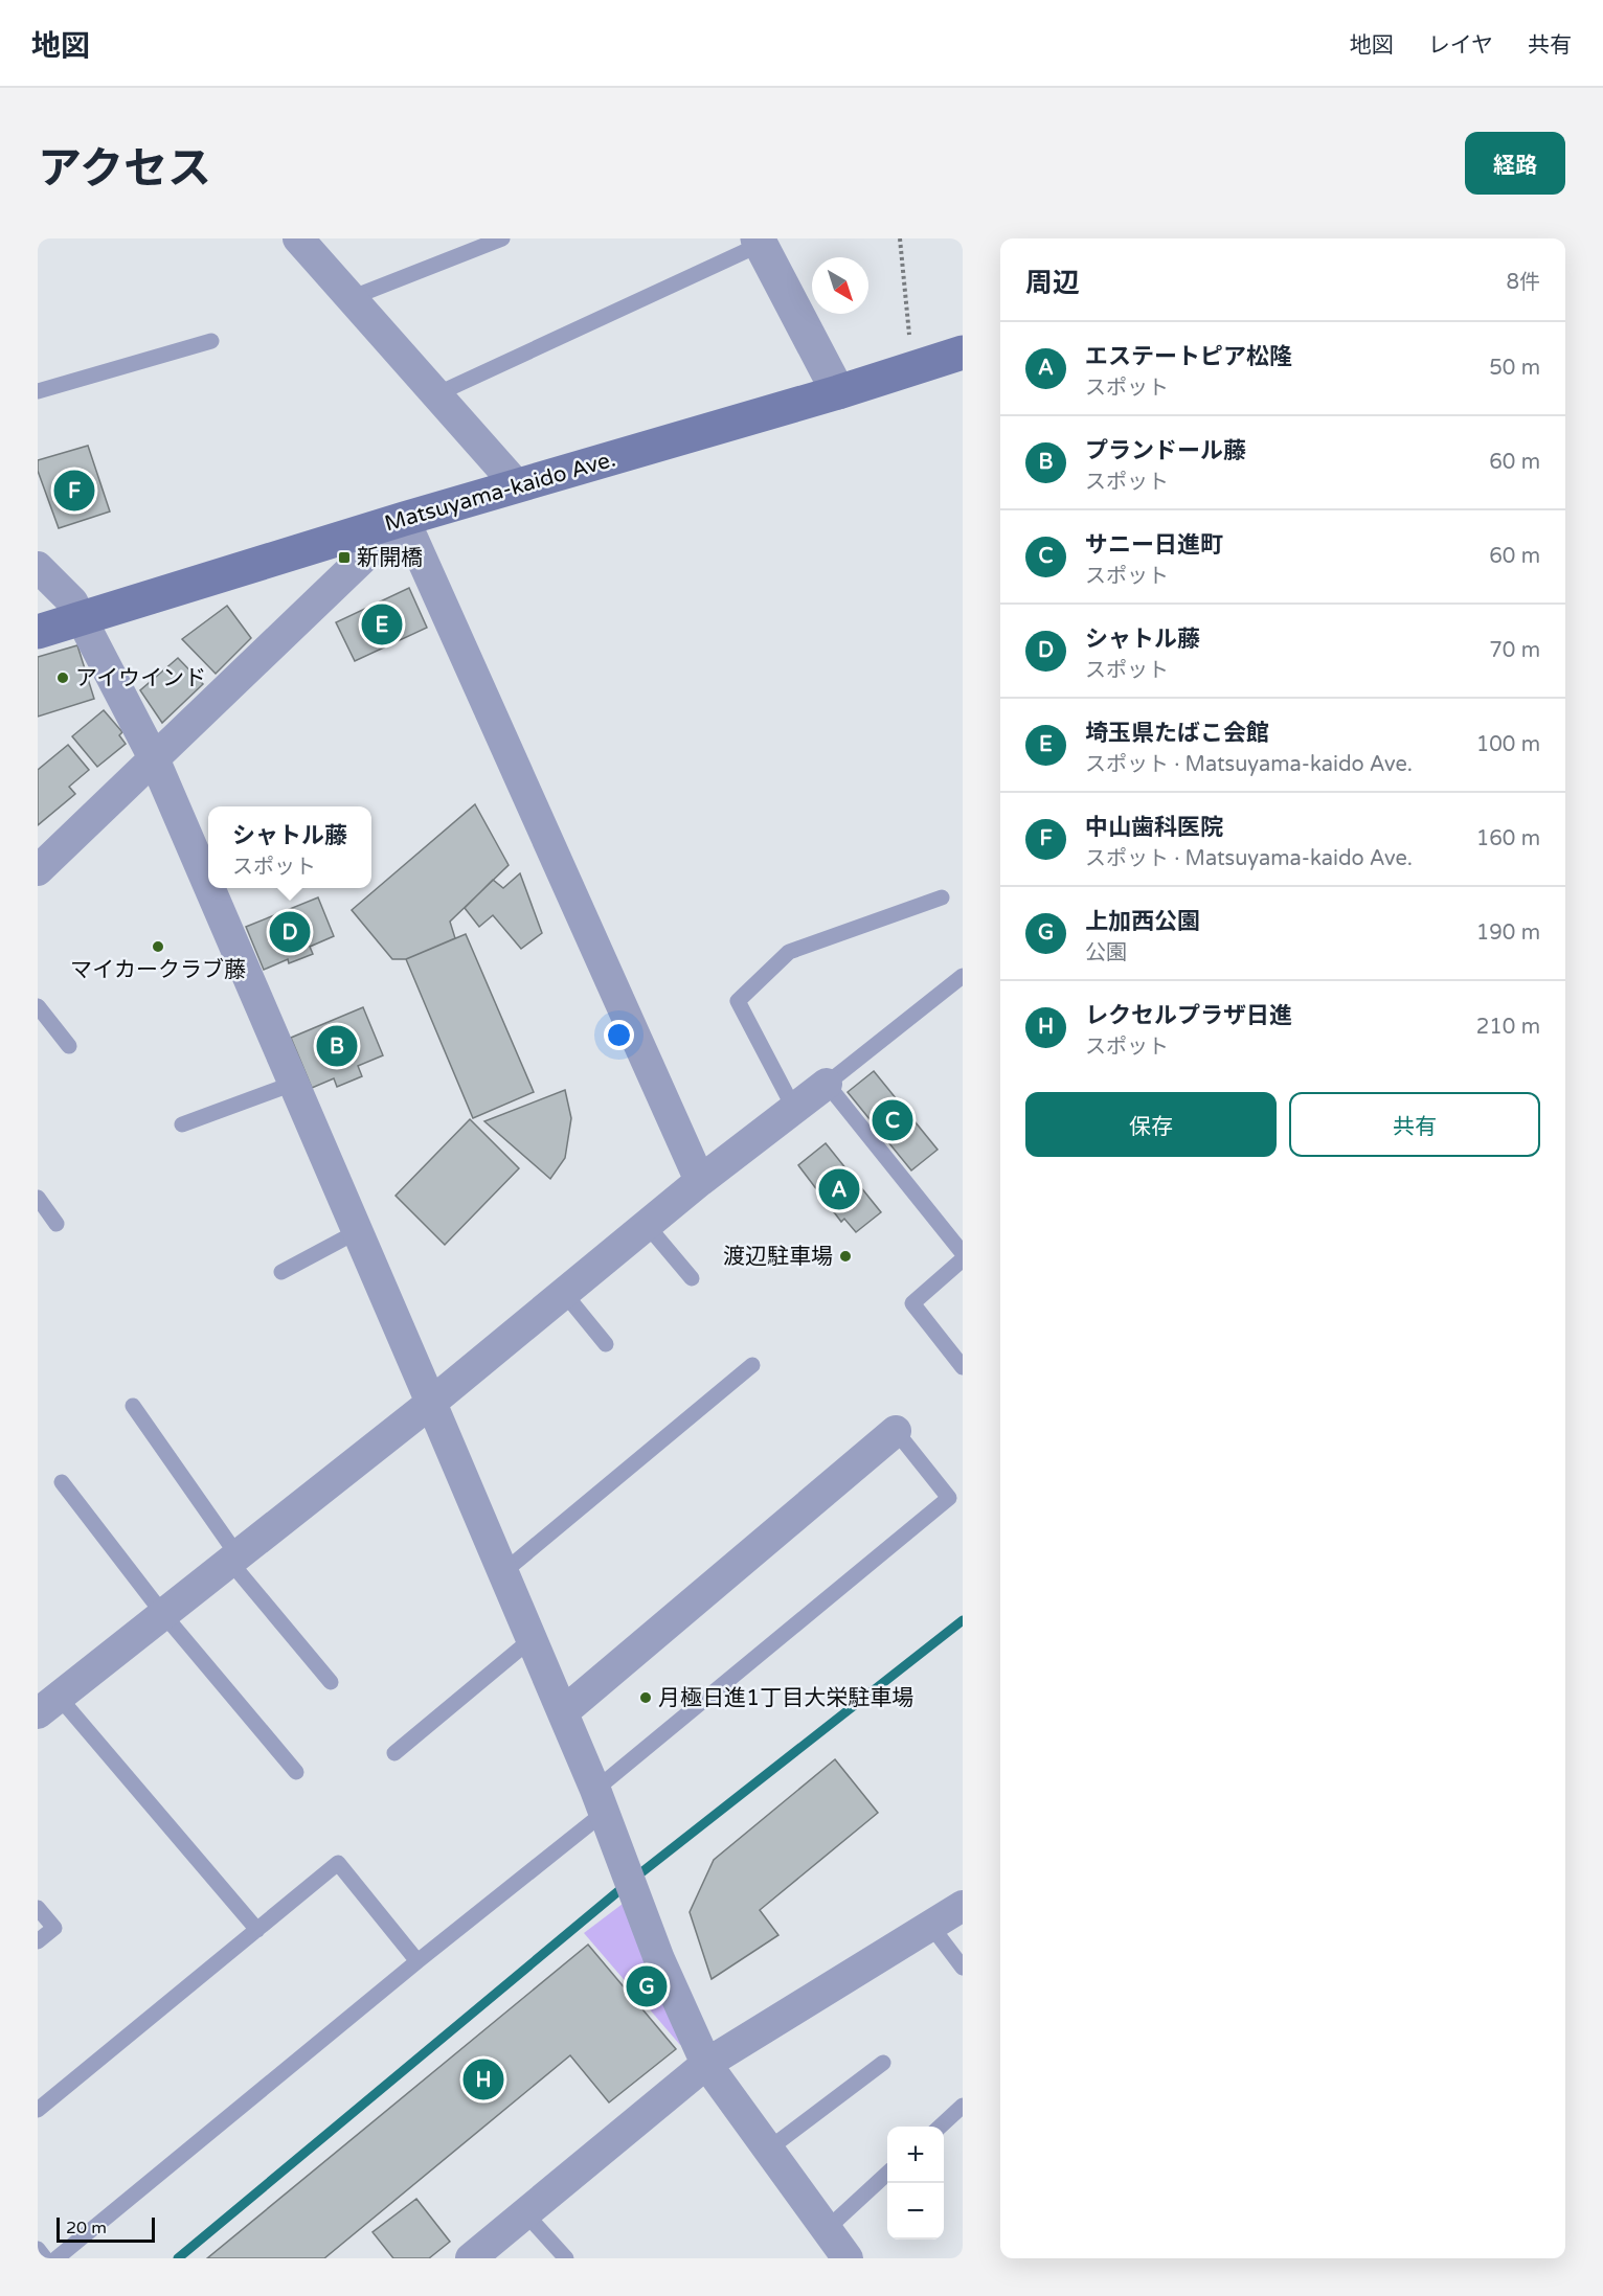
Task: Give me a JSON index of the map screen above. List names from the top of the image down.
{
  "streets": {
    "main road": ["Matsuyama-kaido Ave."]
  },
  "places": {
    "transit": ["新開橋"],
    "other": [
      "アイウインド",
      "マイカークラブ藤",
      "渡辺駐車場",
      "月極日進1丁目大栄駐車場"
    ]
  },
  "scale_bar": "20 m",
  "north": "bottom right",
  "page": {
    "header": "地図",
    "nav": ["地図", "レイヤ", "共有"],
    "title": "アクセス",
    "buttons": [
      "経路",
      ["保存", "共有"]
    ],
    "heading": ["周辺", "8件"],
    "list": [
      {
        "mark": "A",
        "name": "エステートピア松隆",
        "note": "スポット",
        "value": "50 m"
      },
      {
        "mark": "B",
        "name": "プランドール藤",
        "note": "スポット",
        "value": "60 m"
      },
      {
        "mark": "C",
        "name": "サニー日進町",
        "note": "スポット",
        "value": "60 m"
      },
      {
        "mark": "D",
        "name": "シャトル藤",
        "note": "スポット",
        "value": "70 m"
      },
      {
        "mark": "E",
        "name": "埼玉県たばこ会館",
        "note": "スポット · Matsuyama-kaido Ave.",
        "value": "100 m"
      },
      {
        "mark": "F",
        "name": "中山歯科医院",
        "note": "スポット · Matsuyama-kaido Ave.",
        "value": "160 m"
      },
      {
        "mark": "G",
        "name": "上加西公園",
        "note": "公園",
        "value": "190 m"
      },
      {
        "mark": "H",
        "name": "レクセルプラザ日進",
        "note": "スポット",
        "value": "210 m"
      }
    ],
    "pins": [
      "F",
      "E",
      "D",
      "B",
      "C",
      "A",
      "G",
      "H"
    ],
    "popup": ["シャトル藤", "スポット"],
    "map_buttons": ["+", "−"],
    "scale": "20 m"
  }
}
